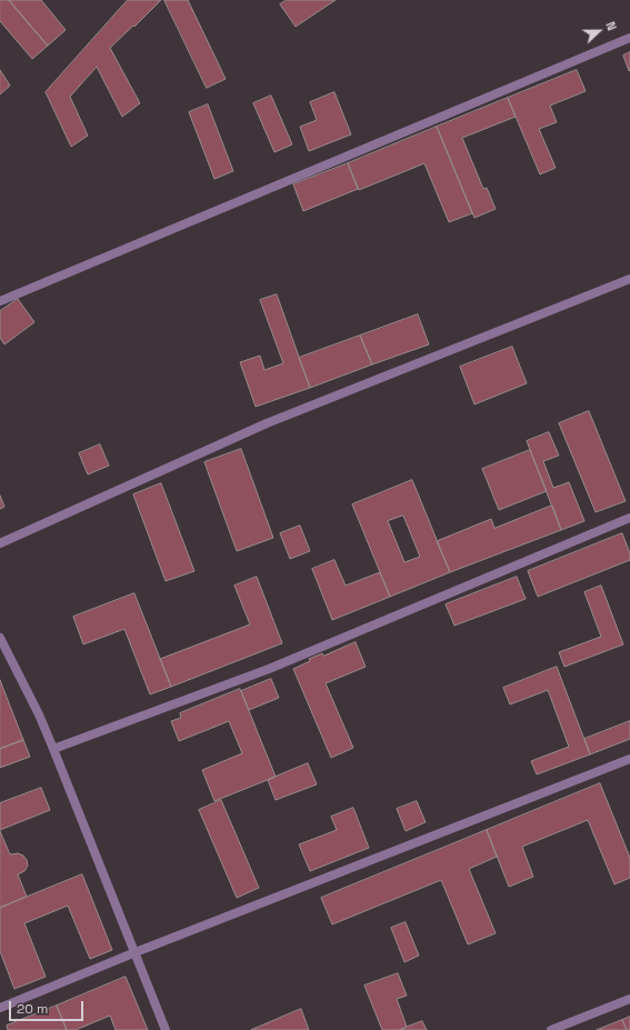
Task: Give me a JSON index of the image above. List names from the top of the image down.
{
  "scale_bar": "20 m",
  "north": "right"
}
